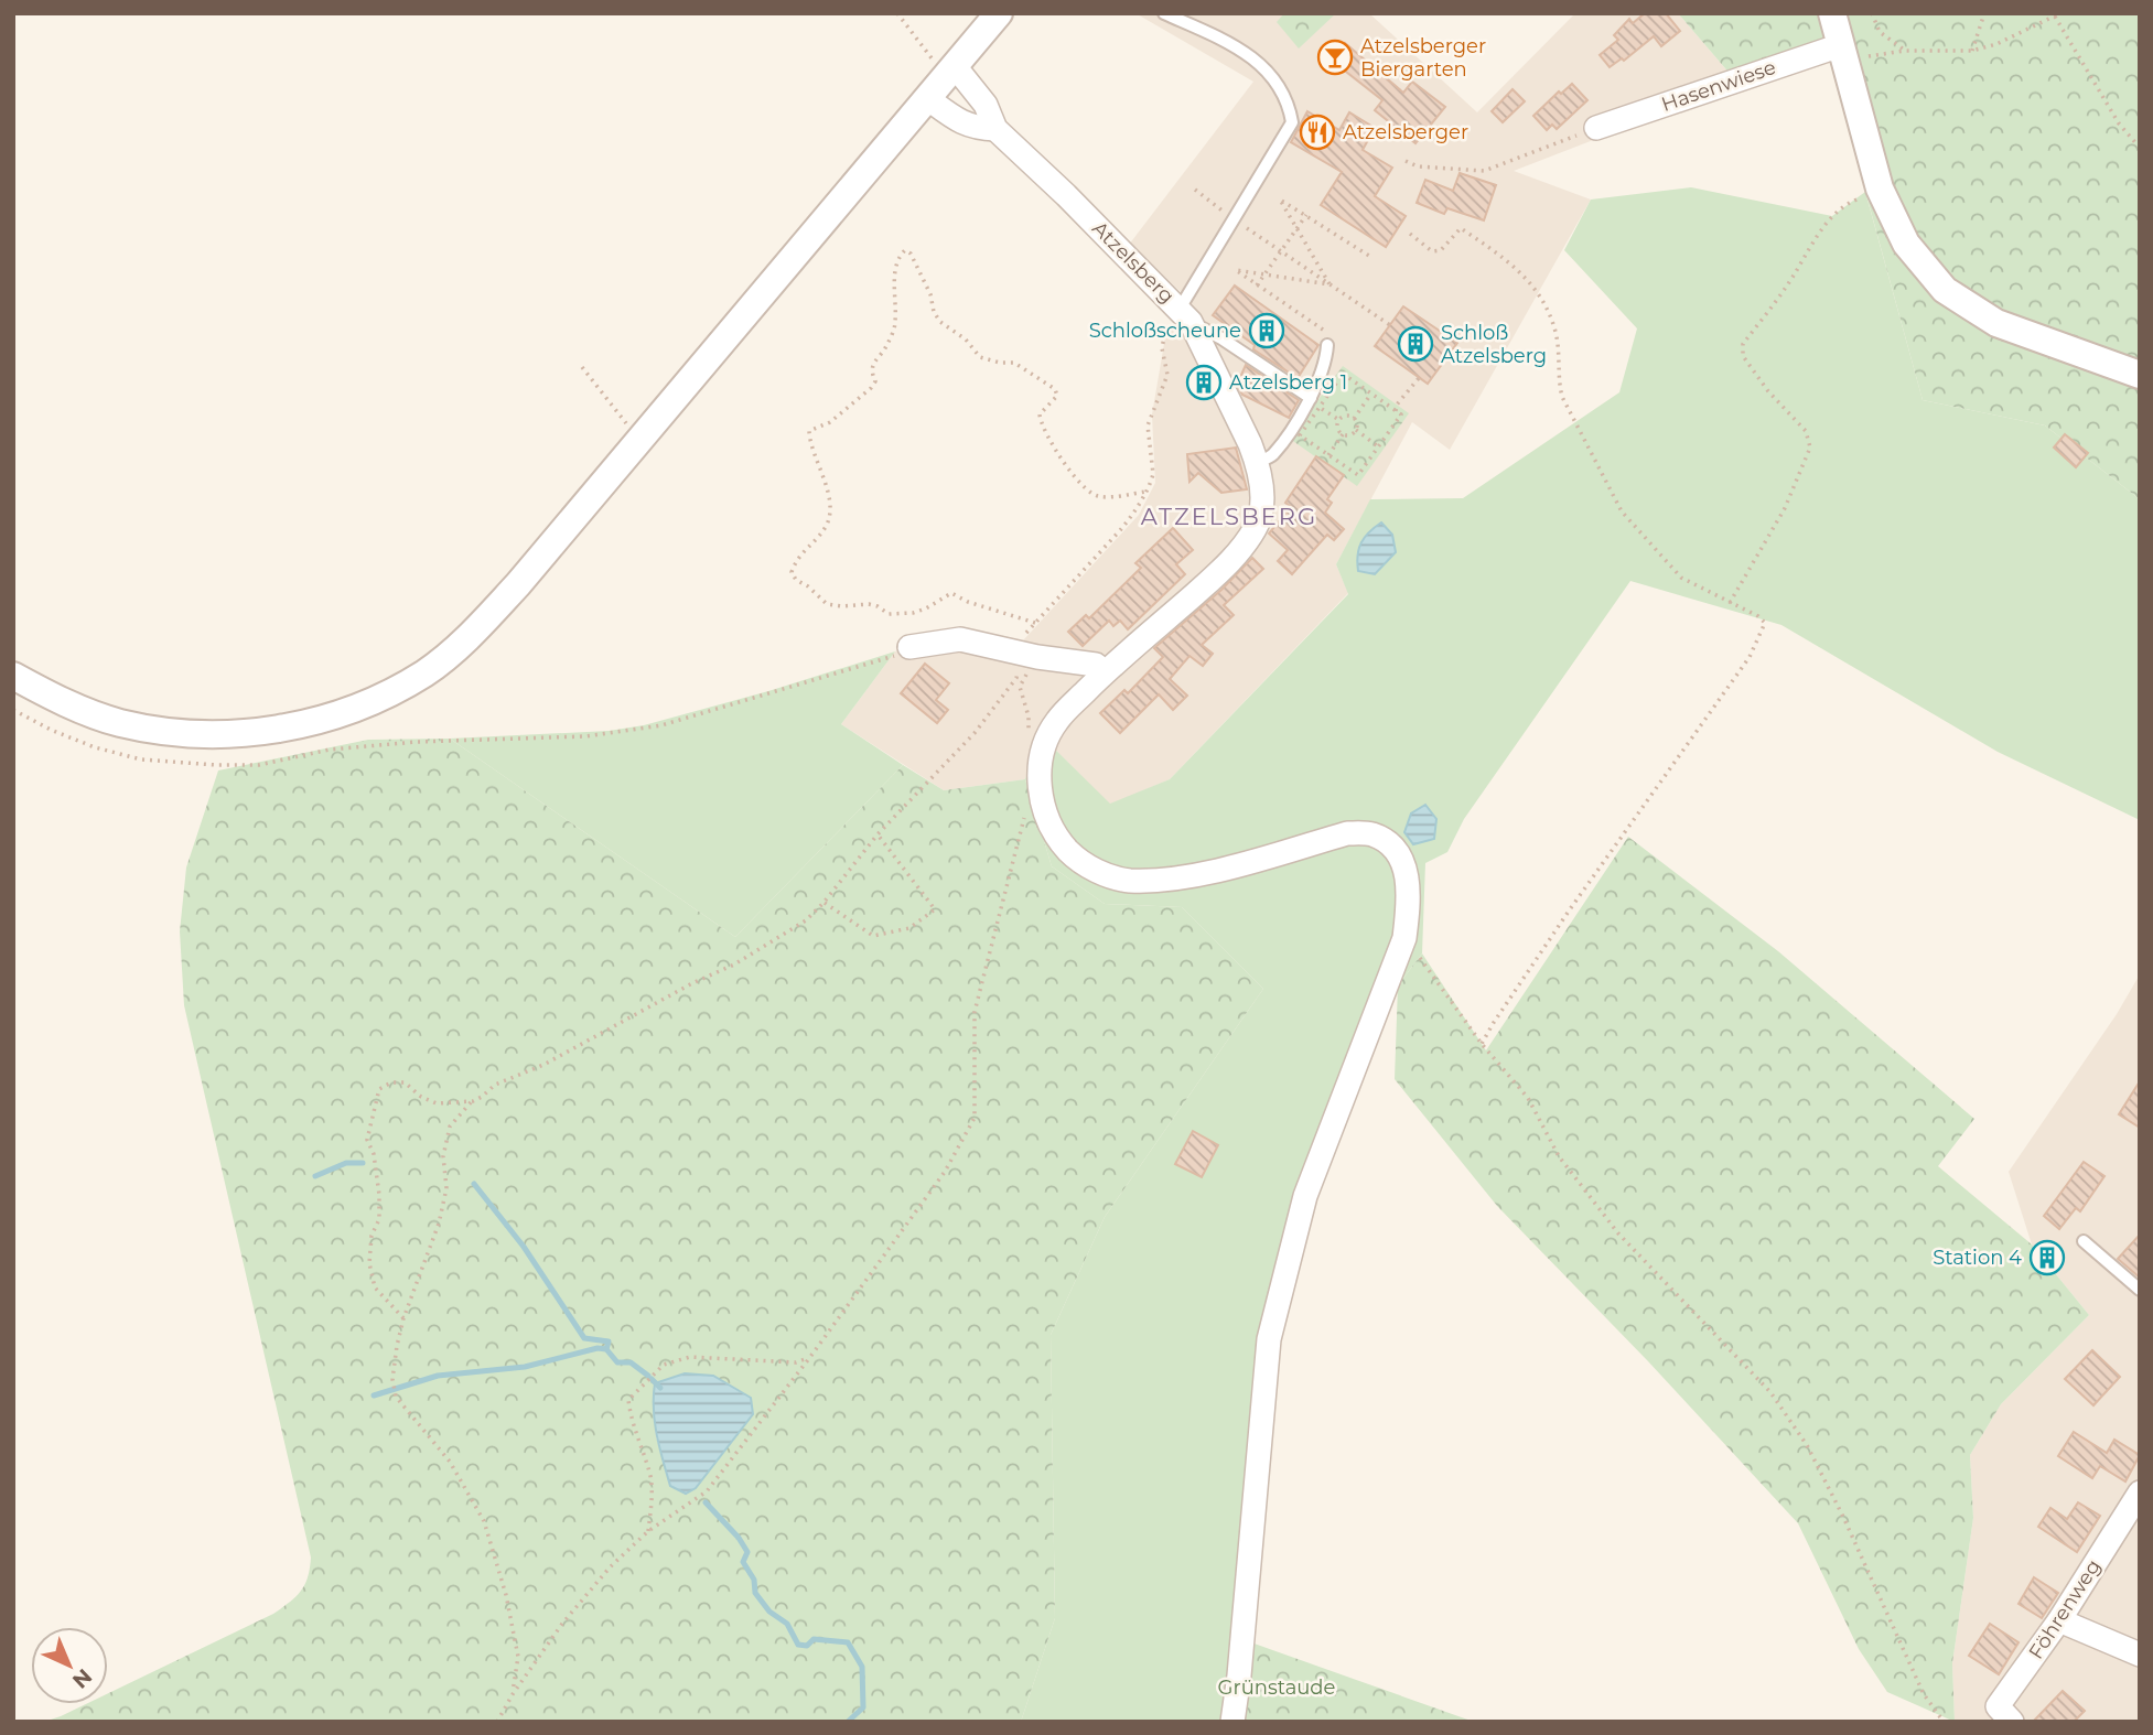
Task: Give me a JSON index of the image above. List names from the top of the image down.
{
  "streets": {
    "street": ["Hasenwiese", "Atzelsberg", "Föhrenweg"]
  },
  "districts": ["ATZELSBERG"],
  "parks": ["Grünstaude"],
  "places": {
    "bar": ["Atzelsberger Biergarten"],
    "restaurant": ["Atzelsberger"],
    "building": [
      "Schloßscheune",
      "Schloß Atzelsberg",
      "Atzelsberg 1",
      "Station 4"
    ]
  },
  "north": "bottom right"
}
